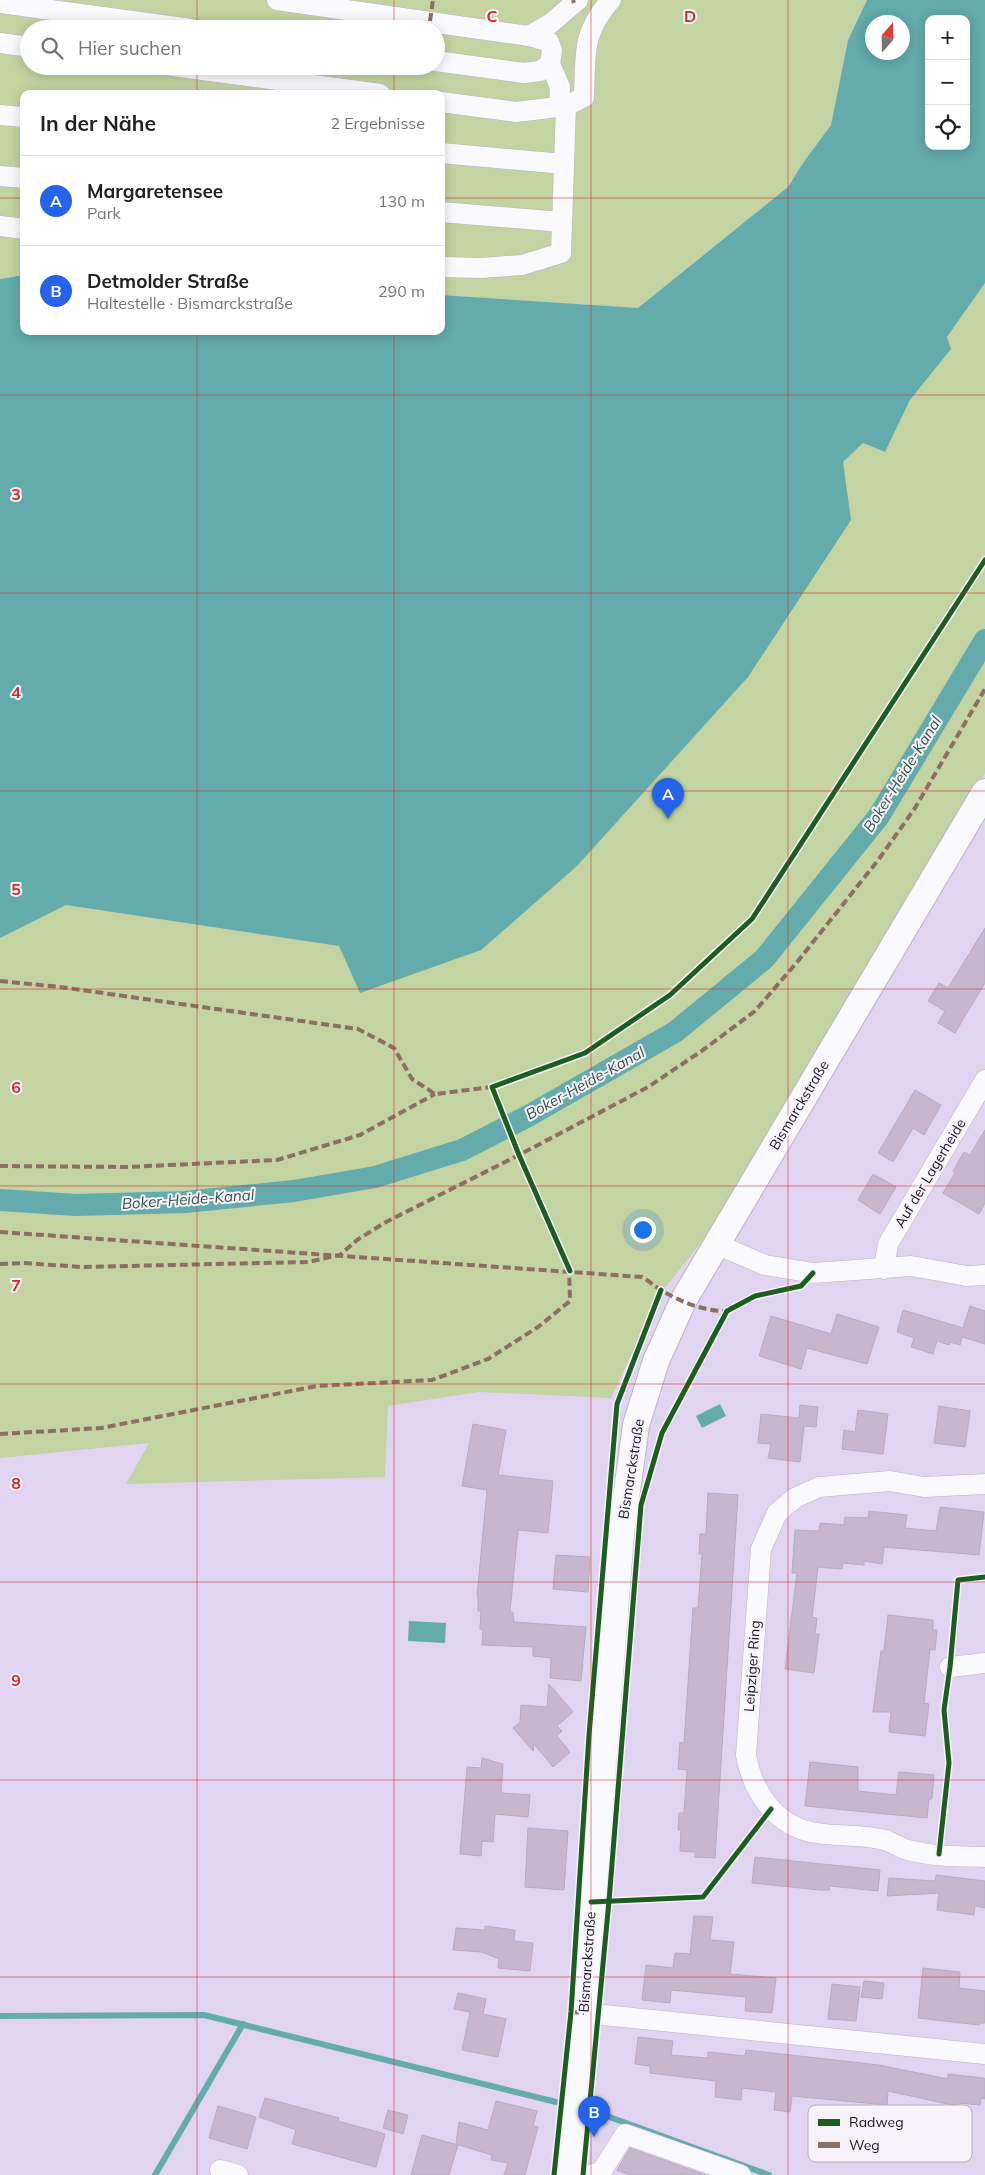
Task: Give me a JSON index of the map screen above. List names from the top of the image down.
{
  "streets": {
    "main road": ["Bismarckstraße"],
    "street": ["Auf der Lagerheide", "Leipziger Ring"]
  },
  "water": ["Boker-Heide-Kanal"],
  "legend": ["Radweg", "Weg"],
  "north": "top",
  "page": {
    "map_buttons": ["+", "−"],
    "search": "Hier suchen",
    "heading": ["In der Nähe", "2 Ergebnisse"],
    "list": [
      {
        "mark": "A",
        "name": "Margaretensee",
        "note": "Park",
        "value": "130 m"
      },
      {
        "mark": "B",
        "name": "Detmolder Straße",
        "note": "Haltestelle · Bismarckstraße",
        "value": "290 m"
      }
    ],
    "pins": ["A", "B"]
  },
  "grid": {
    "columns": ["C", "D"],
    "rows": [
      "3",
      "4",
      "5",
      "6",
      "7",
      "8",
      "9"
    ]
  }
}
